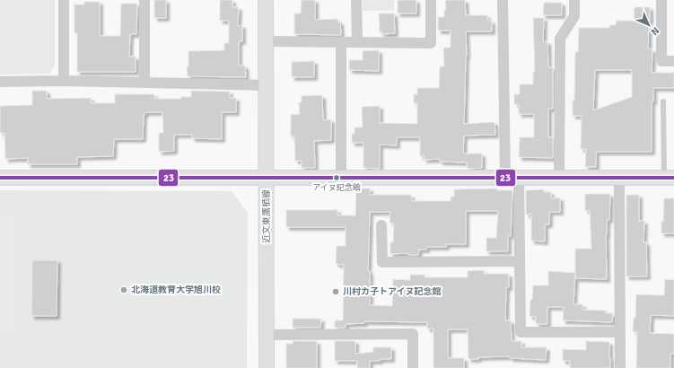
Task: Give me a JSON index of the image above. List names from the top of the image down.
{
  "streets": {
    "street": ["近文東鷹栖線"]
  },
  "places": ["アイヌ記念館", "北海道教育大学旭川校", "川村カ子トアイヌ記念館"],
  "lines": ["transit line 23"],
  "north": "bottom right"
}
